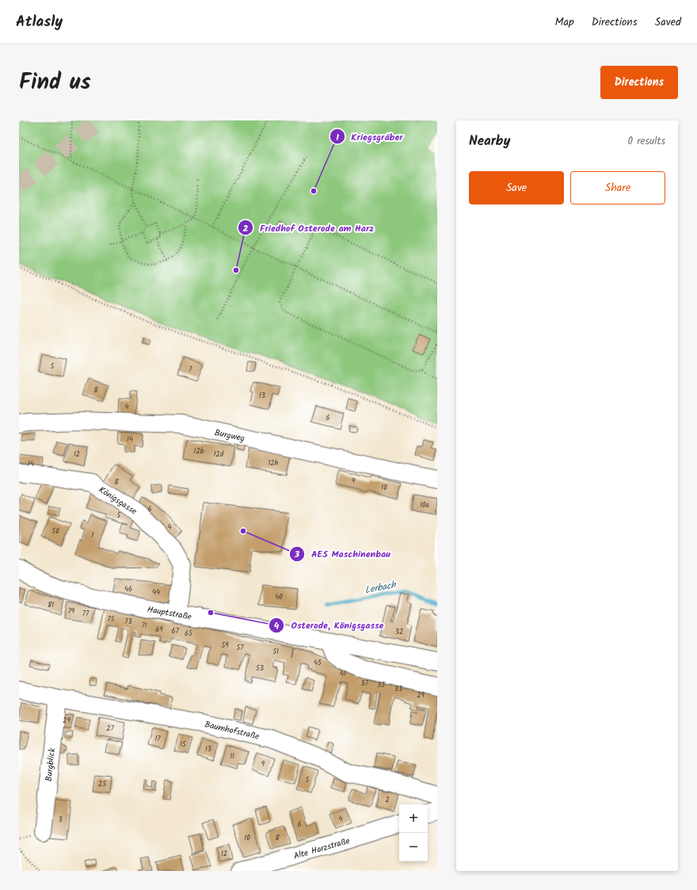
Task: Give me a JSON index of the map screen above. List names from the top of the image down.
{
  "streets": {
    "street": [
      "Burgweg",
      "Königsgasse",
      "Hauptstraße",
      "Baumhofstraße",
      "Burgblick",
      "Alte Harzstraße"
    ]
  },
  "crossings": [
    ["Königsgasse", "Hauptstraße"],
    ["Baumhofstraße", "Burgblick"]
  ],
  "water": ["Lerbach"],
  "places": [
    "Kriegsgräber",
    "Friedhof Osterode am Harz",
    "AES Maschinenbau",
    "Osterode, Königsgasse"
  ],
  "house_numbers": [
    "5",
    "7",
    "8",
    "13",
    "4",
    "6",
    "14",
    "12b",
    "12",
    "12d",
    "12h",
    "14",
    "9",
    "8",
    "10",
    "10a",
    "6",
    "5",
    "4",
    "50",
    "1",
    "46",
    "44",
    "40",
    "81",
    "79",
    "77",
    "75",
    "73",
    "71",
    "69",
    "67",
    "32",
    "65",
    "59",
    "57",
    "51",
    "45",
    "53",
    "41",
    "37",
    "35",
    "33",
    "29",
    "29",
    "27",
    "17",
    "15",
    "13",
    "11",
    "9",
    "5",
    "25",
    "2",
    "4",
    "3",
    "6",
    "10",
    "8",
    "12"
  ],
  "page": {
    "header": "Atlasly",
    "nav": ["Map", "Directions", "Saved"],
    "title": "Find us",
    "buttons": [
      "Directions",
      ["Save", "Share"]
    ],
    "heading": ["Nearby", "0 results"],
    "map_buttons": ["+", "−"]
  }
}
